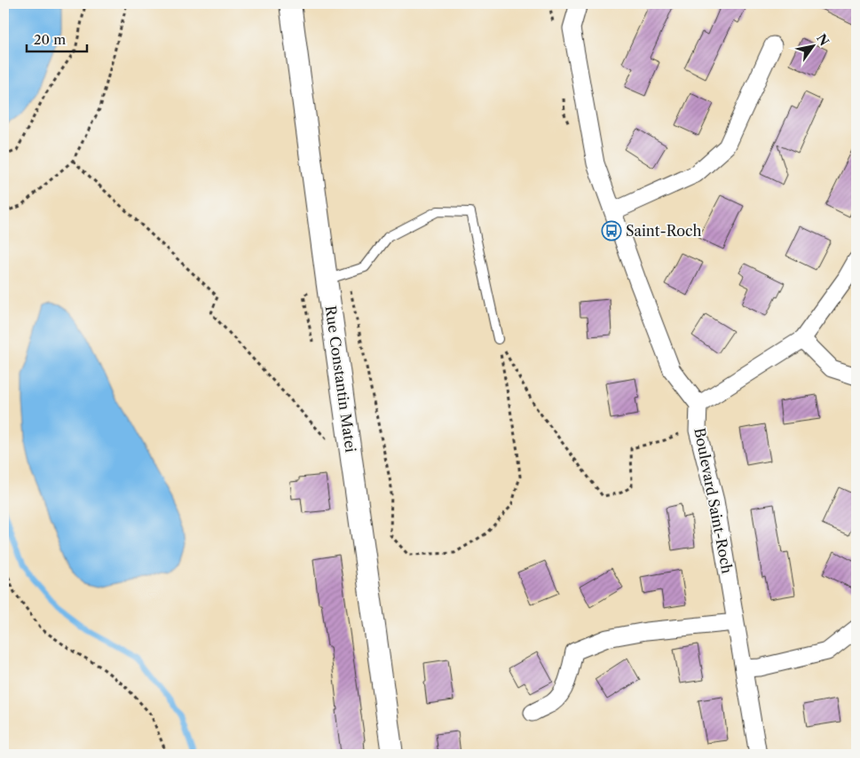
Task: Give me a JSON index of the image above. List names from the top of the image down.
{
  "streets": {
    "street": ["Rue Constantin Matei", "Boulevard Saint-Roch"]
  },
  "places": {
    "bus stop": ["Saint-Roch"]
  },
  "scale_bar": "20 m",
  "north": "top right"
}
